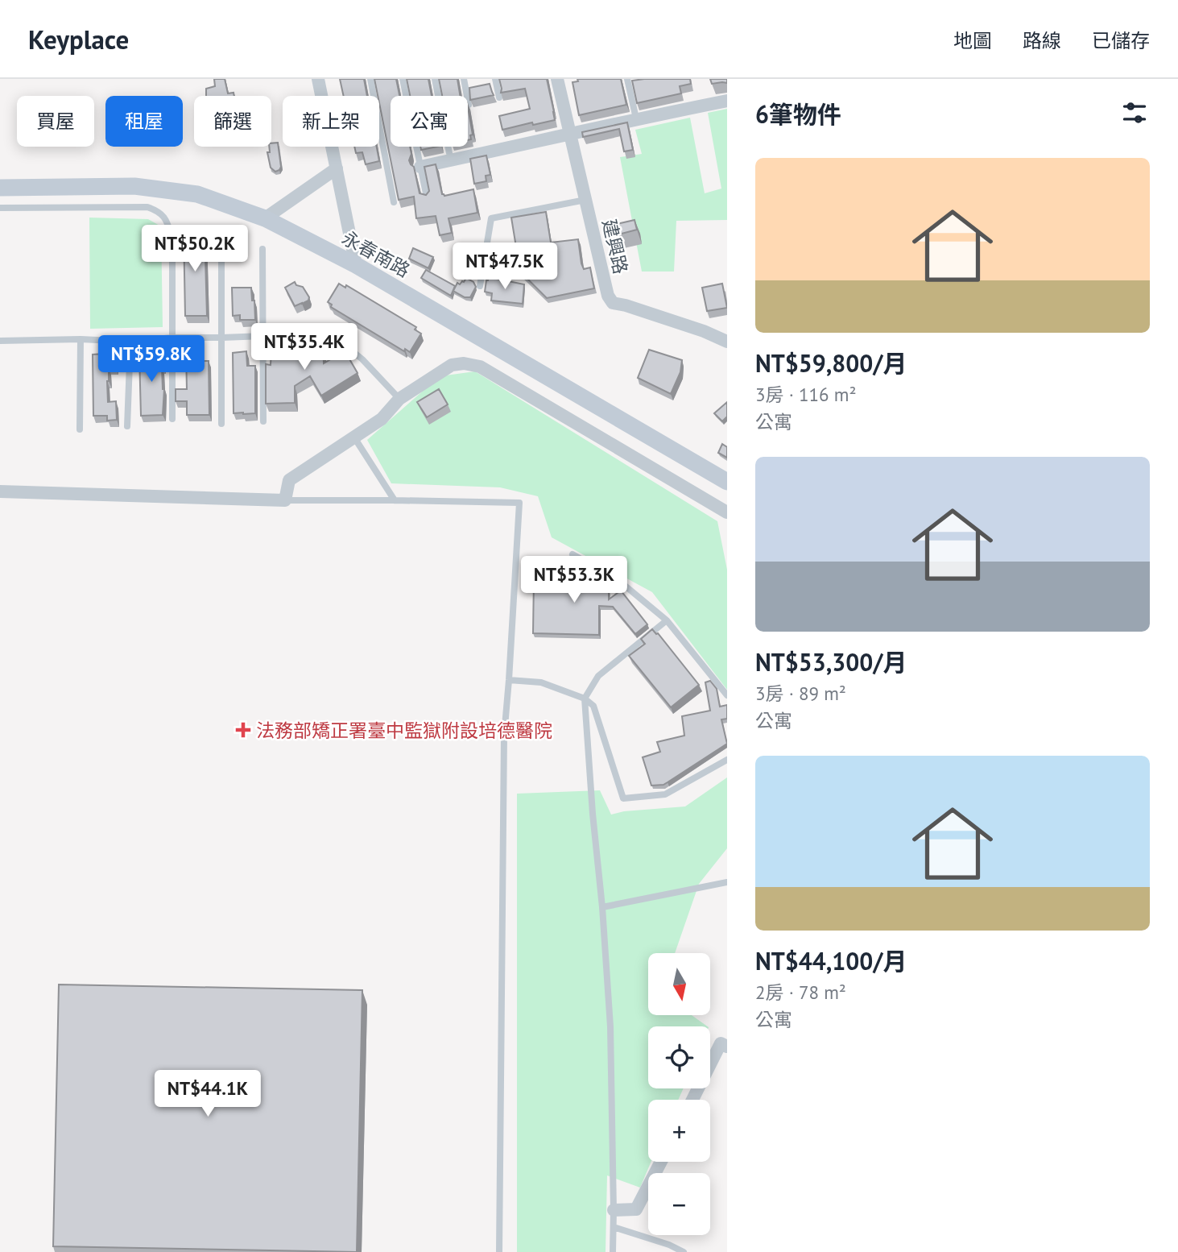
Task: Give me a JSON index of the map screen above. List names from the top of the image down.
{
  "streets": {
    "street": ["建興路", "永春南路"]
  },
  "places": {
    "health": ["法務部矯正署臺中監獄附設培德醫院"]
  },
  "north": "bottom",
  "page": {
    "header": "Keyplace",
    "nav": ["地圖", "路線", "已儲存"],
    "heading": "6筆物件",
    "chip": [
      "買屋",
      "租屋",
      "篩選",
      "新上架",
      "公寓"
    ],
    "list": [
      {
        "name": "NT$59,800/月",
        "note": "3房 · 116 m² · 公寓"
      },
      {
        "name": "NT$53,300/月",
        "note": "3房 · 89 m² · 公寓"
      },
      {
        "name": "NT$44,100/月",
        "note": "2房 · 78 m² · 公寓"
      }
    ],
    "price": [
      "NT$50.2K",
      "NT$47.5K",
      "NT$35.4K",
      "NT$59.8K",
      "NT$53.3K",
      "NT$44.1K"
    ],
    "map_buttons": ["+", "−"]
  }
}
